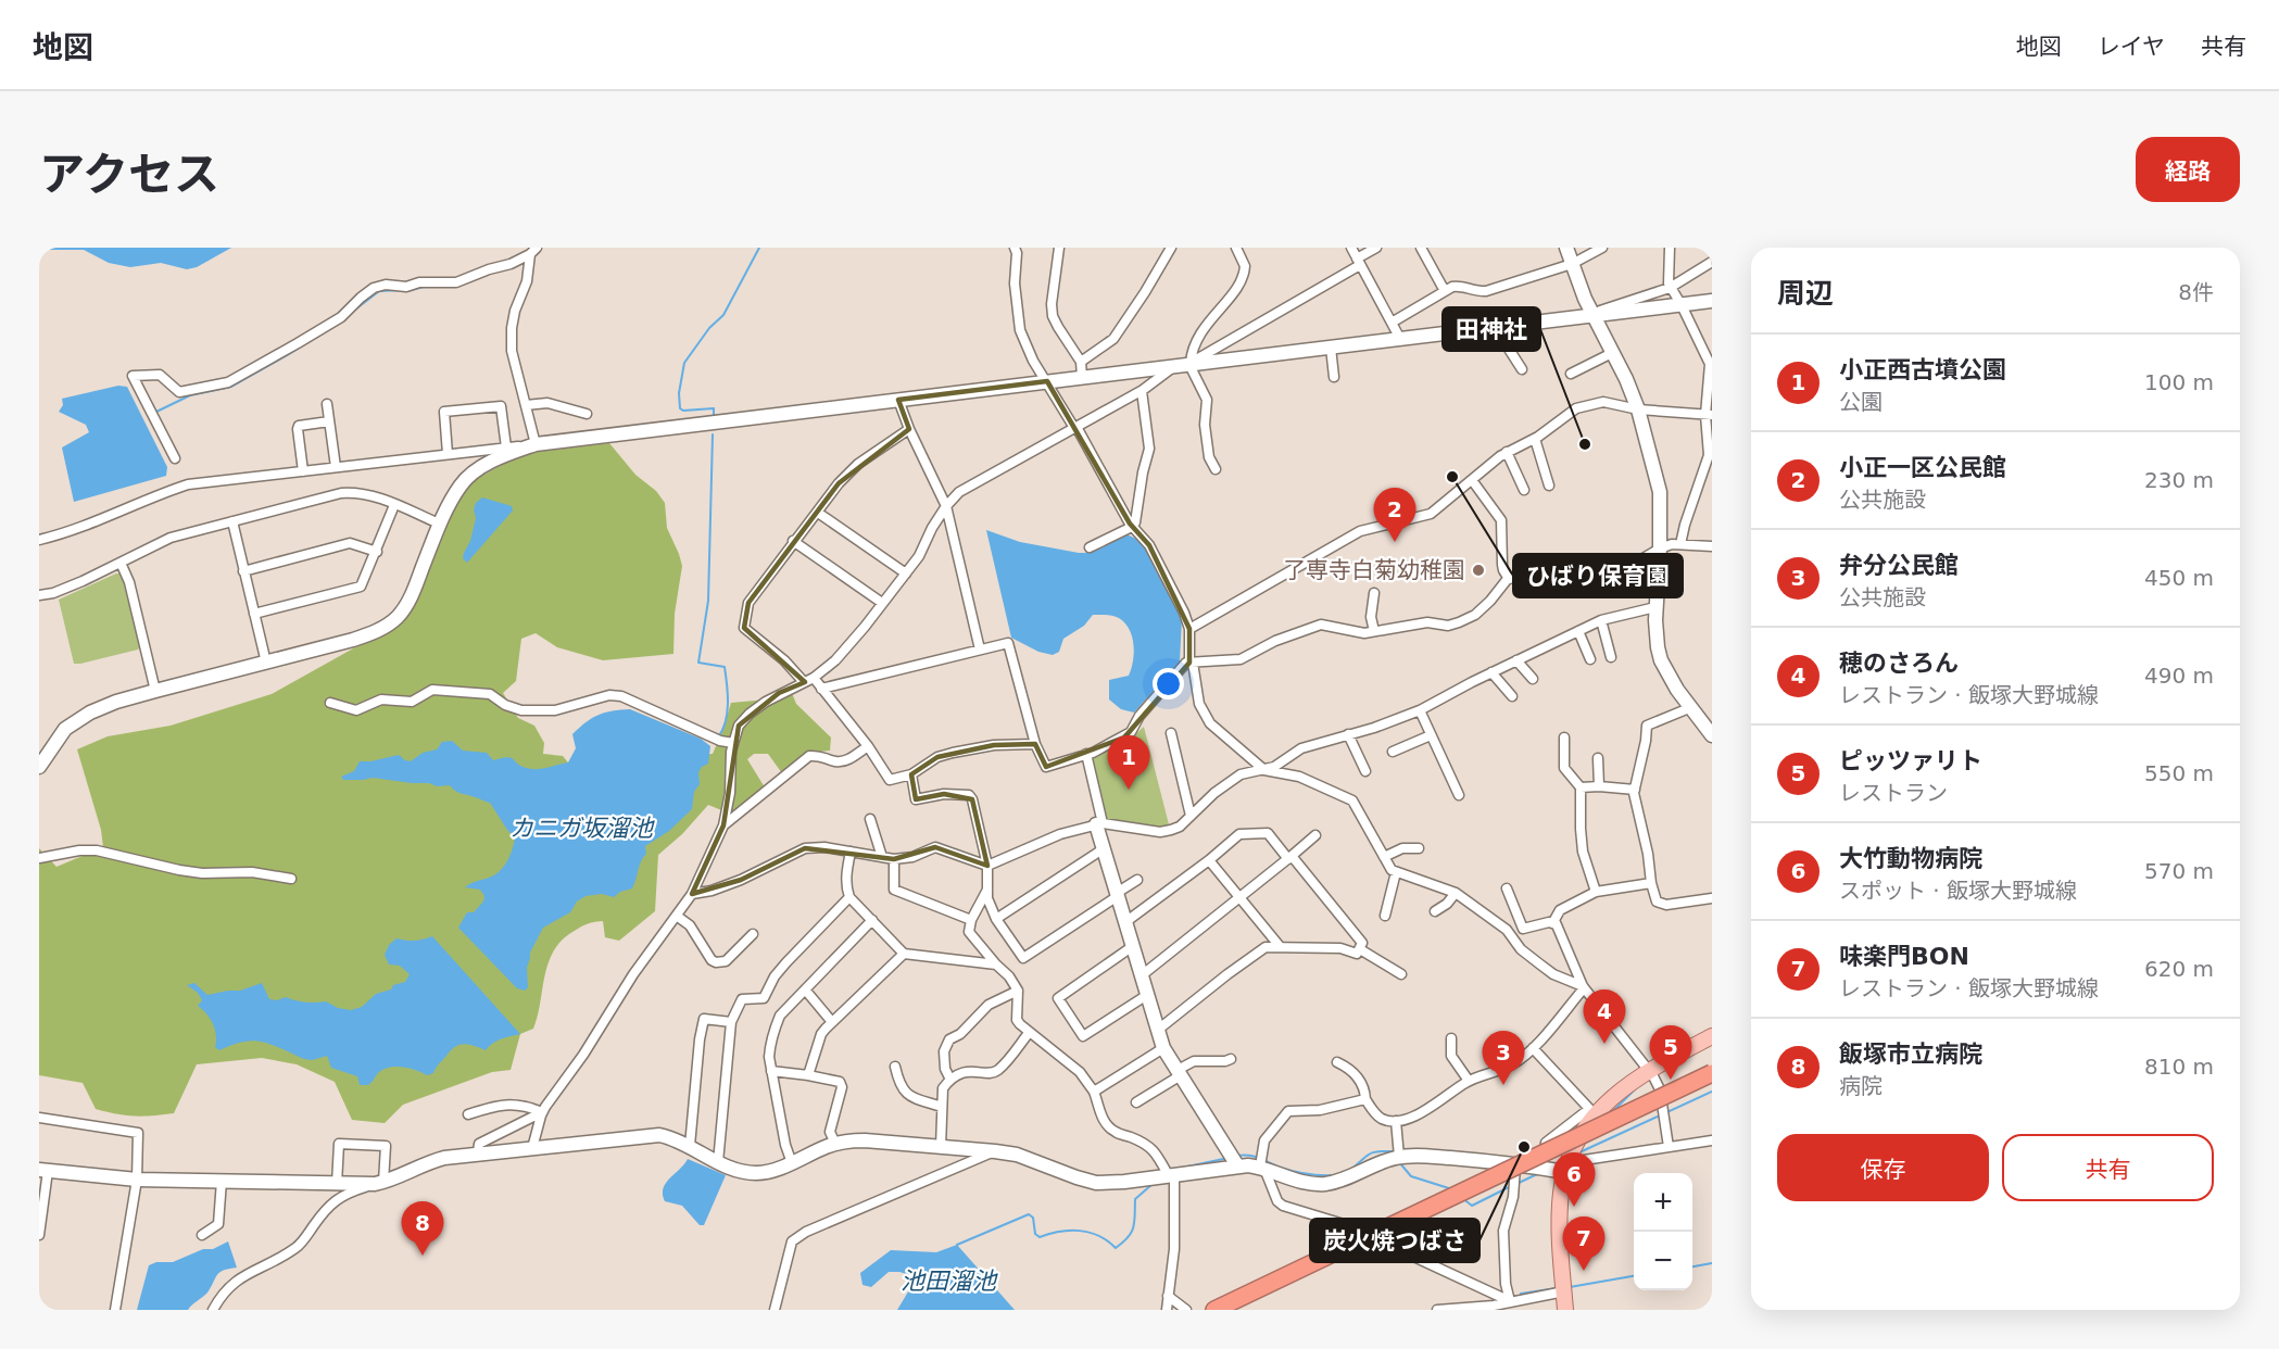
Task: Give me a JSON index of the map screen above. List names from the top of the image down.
{
  "water": ["カニガ坂溜池", "池田溜池"],
  "places": [
    "田神社",
    "ひばり保育園",
    "了専寺白菊幼稚園",
    "炭火焼つばさ"
  ],
  "page": {
    "header": "地図",
    "nav": ["地図", "レイヤ", "共有"],
    "title": "アクセス",
    "buttons": [
      "経路",
      ["保存", "共有"]
    ],
    "heading": ["周辺", "8件"],
    "list": [
      {
        "mark": "1",
        "name": "小正西古墳公園",
        "note": "公園",
        "value": "100 m"
      },
      {
        "mark": "2",
        "name": "小正一区公民館",
        "note": "公共施設",
        "value": "230 m"
      },
      {
        "mark": "3",
        "name": "弁分公民館",
        "note": "公共施設",
        "value": "450 m"
      },
      {
        "mark": "4",
        "name": "穂のさろん",
        "note": "レストラン · 飯塚大野城線",
        "value": "490 m"
      },
      {
        "mark": "5",
        "name": "ピッツァリト",
        "note": "レストラン",
        "value": "550 m"
      },
      {
        "mark": "6",
        "name": "大竹動物病院",
        "note": "スポット · 飯塚大野城線",
        "value": "570 m"
      },
      {
        "mark": "7",
        "name": "味楽門BON",
        "note": "レストラン · 飯塚大野城線",
        "value": "620 m"
      },
      {
        "mark": "8",
        "name": "飯塚市立病院",
        "note": "病院",
        "value": "810 m"
      }
    ],
    "pins": [
      "2",
      "1",
      "4",
      "5",
      "3",
      "6",
      "8",
      "7"
    ],
    "map_buttons": ["+", "−"]
  }
}
